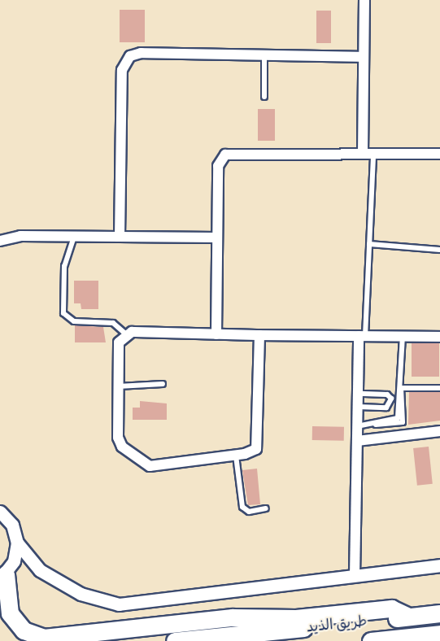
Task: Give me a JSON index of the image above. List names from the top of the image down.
{
  "streets": {
    "highway": ["طريق الذيد"]
  }
}
